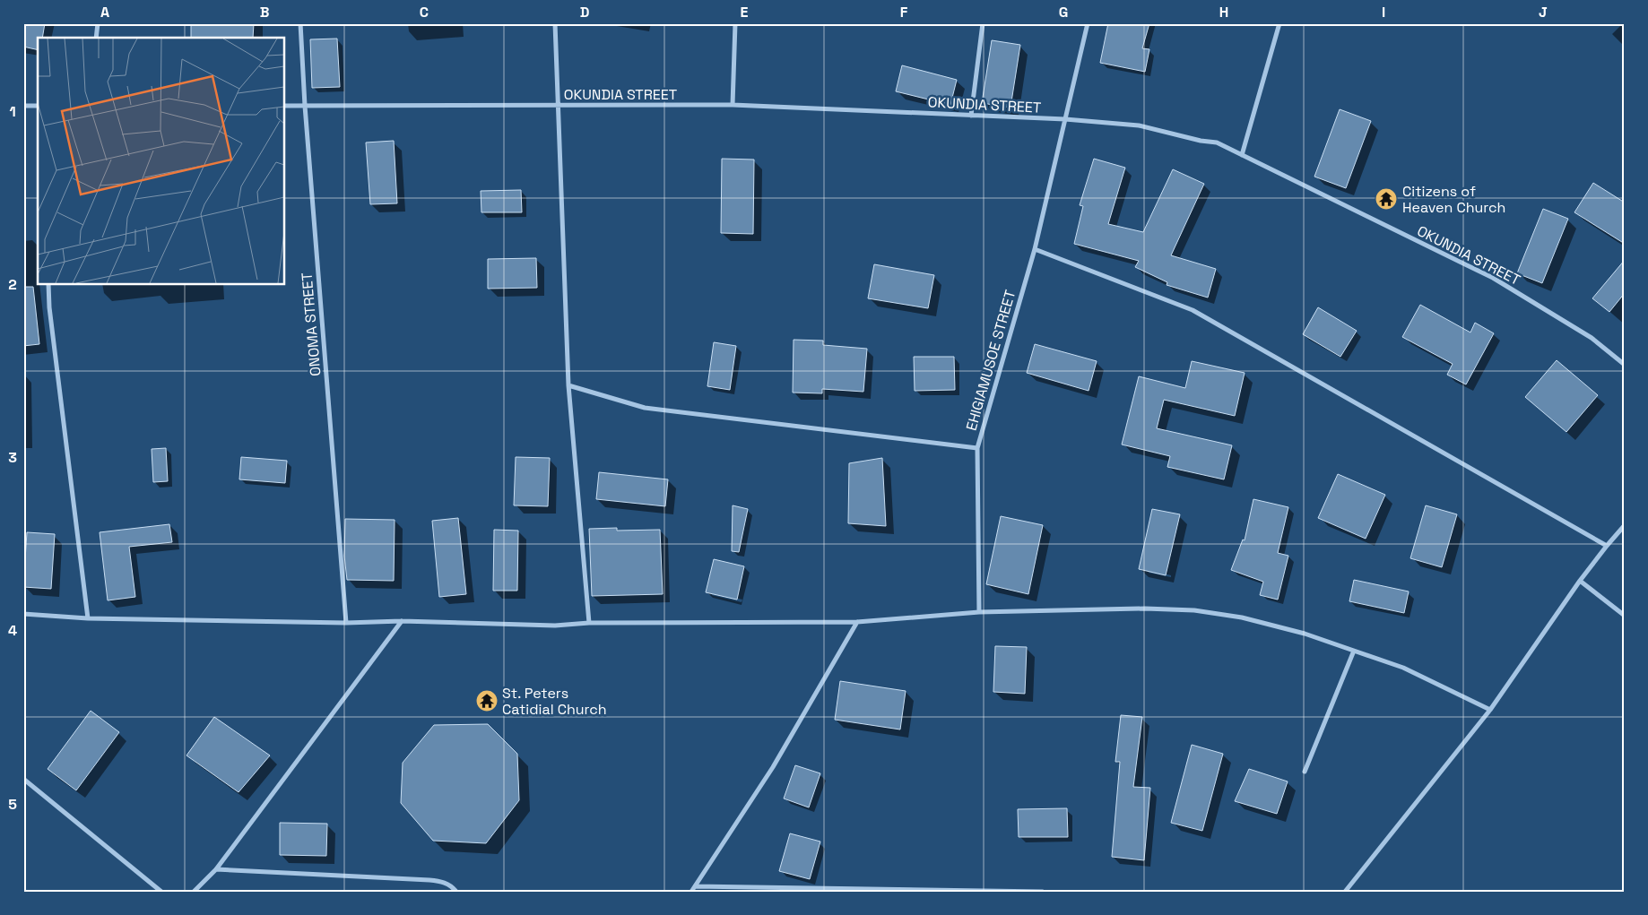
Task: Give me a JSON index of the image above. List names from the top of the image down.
{
  "streets": {
    "street": ["OKUNDIA STREET", "ONOMA STREET", "EHIGIAMUSOE STREET"]
  },
  "crossings": [
    ["OKUNDIA STREET", "ONOMA STREET"],
    ["OKUNDIA STREET", "EHIGIAMUSOE STREET"]
  ],
  "places": {
    "temple": ["Citizens of Heaven Church", "St. Peters Catidial Church"]
  },
  "grid": {
    "columns": [
      "A",
      "B",
      "C",
      "D",
      "E",
      "F",
      "G",
      "H",
      "I",
      "J"
    ],
    "rows": [
      "1",
      "2",
      "3",
      "4",
      "5"
    ]
  }
}
